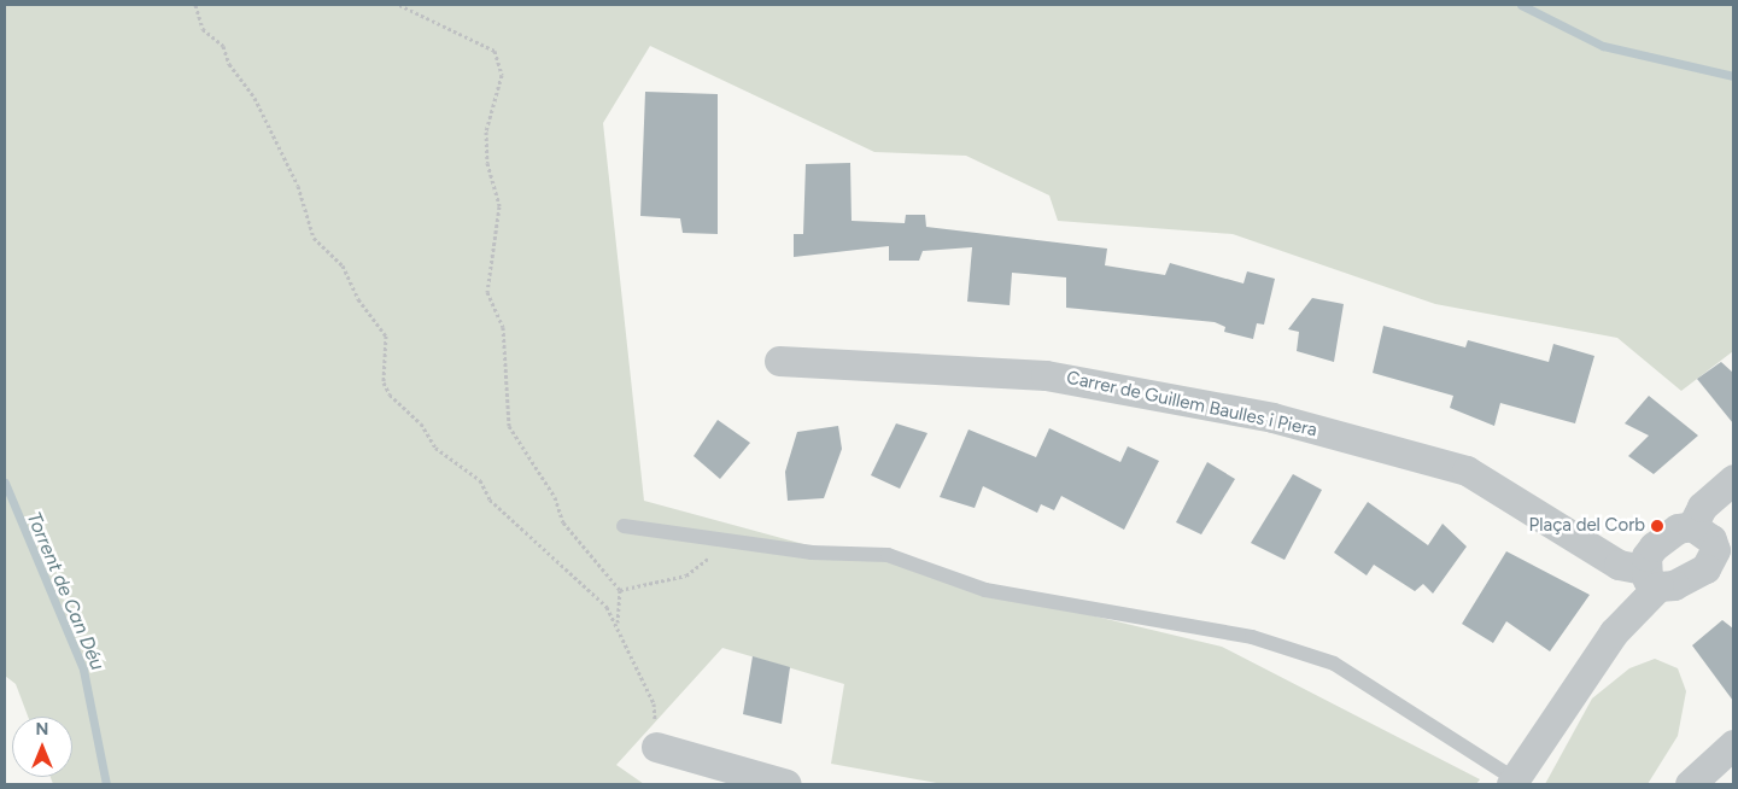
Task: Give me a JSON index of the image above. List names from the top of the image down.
{
  "streets": {
    "street": ["Carrer de Guillem Baulles i Piera"]
  },
  "water": ["Torrent de Can Déu"],
  "places": ["Plaça del Corb"],
  "north": "top"
}
